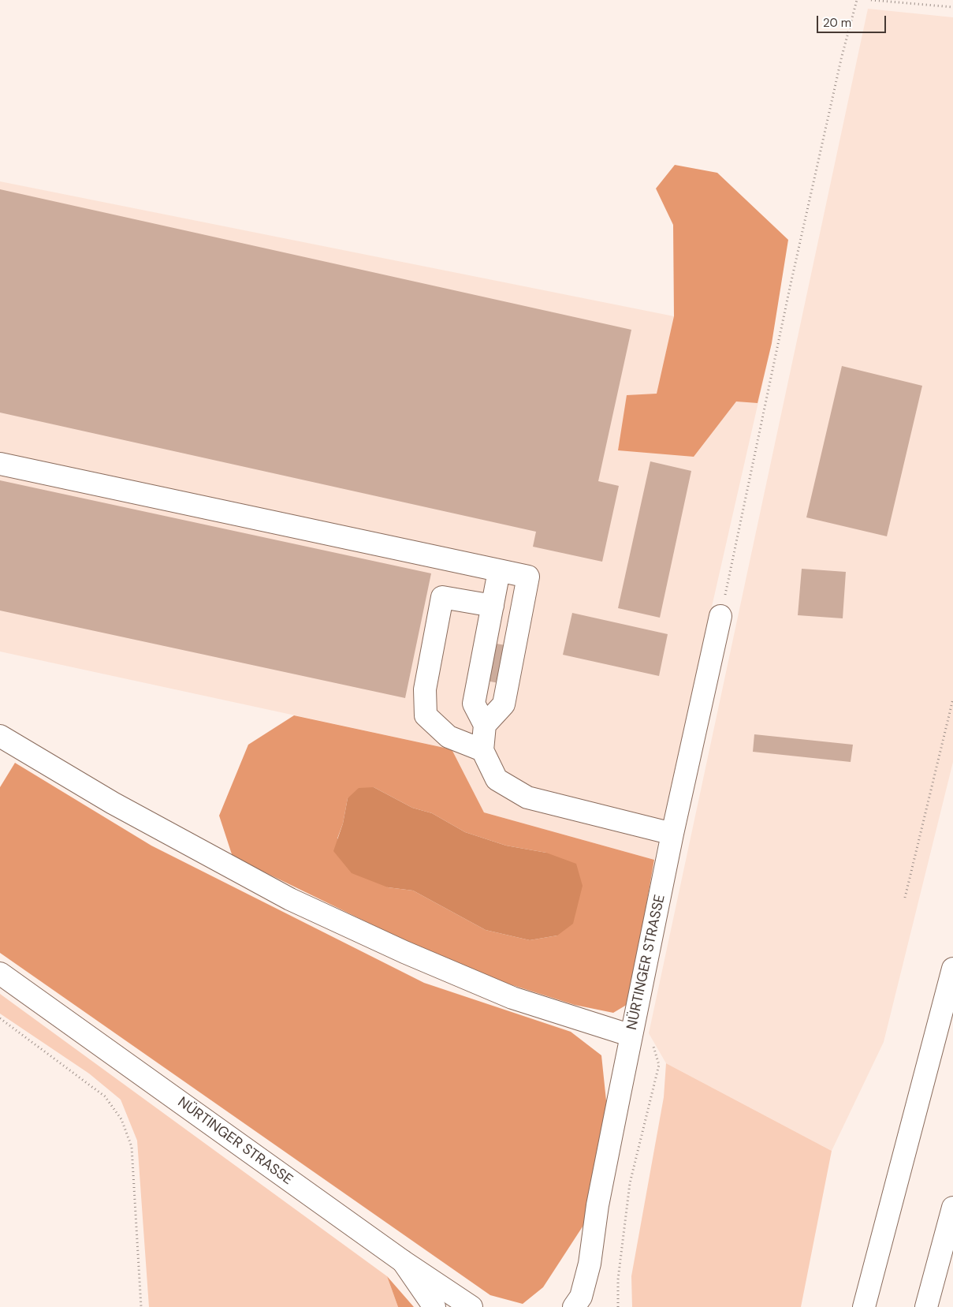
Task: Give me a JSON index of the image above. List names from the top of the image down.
{
  "streets": {
    "main road": ["NÜRTINGER STRASSE"]
  },
  "scale_bar": "20 m"
}
